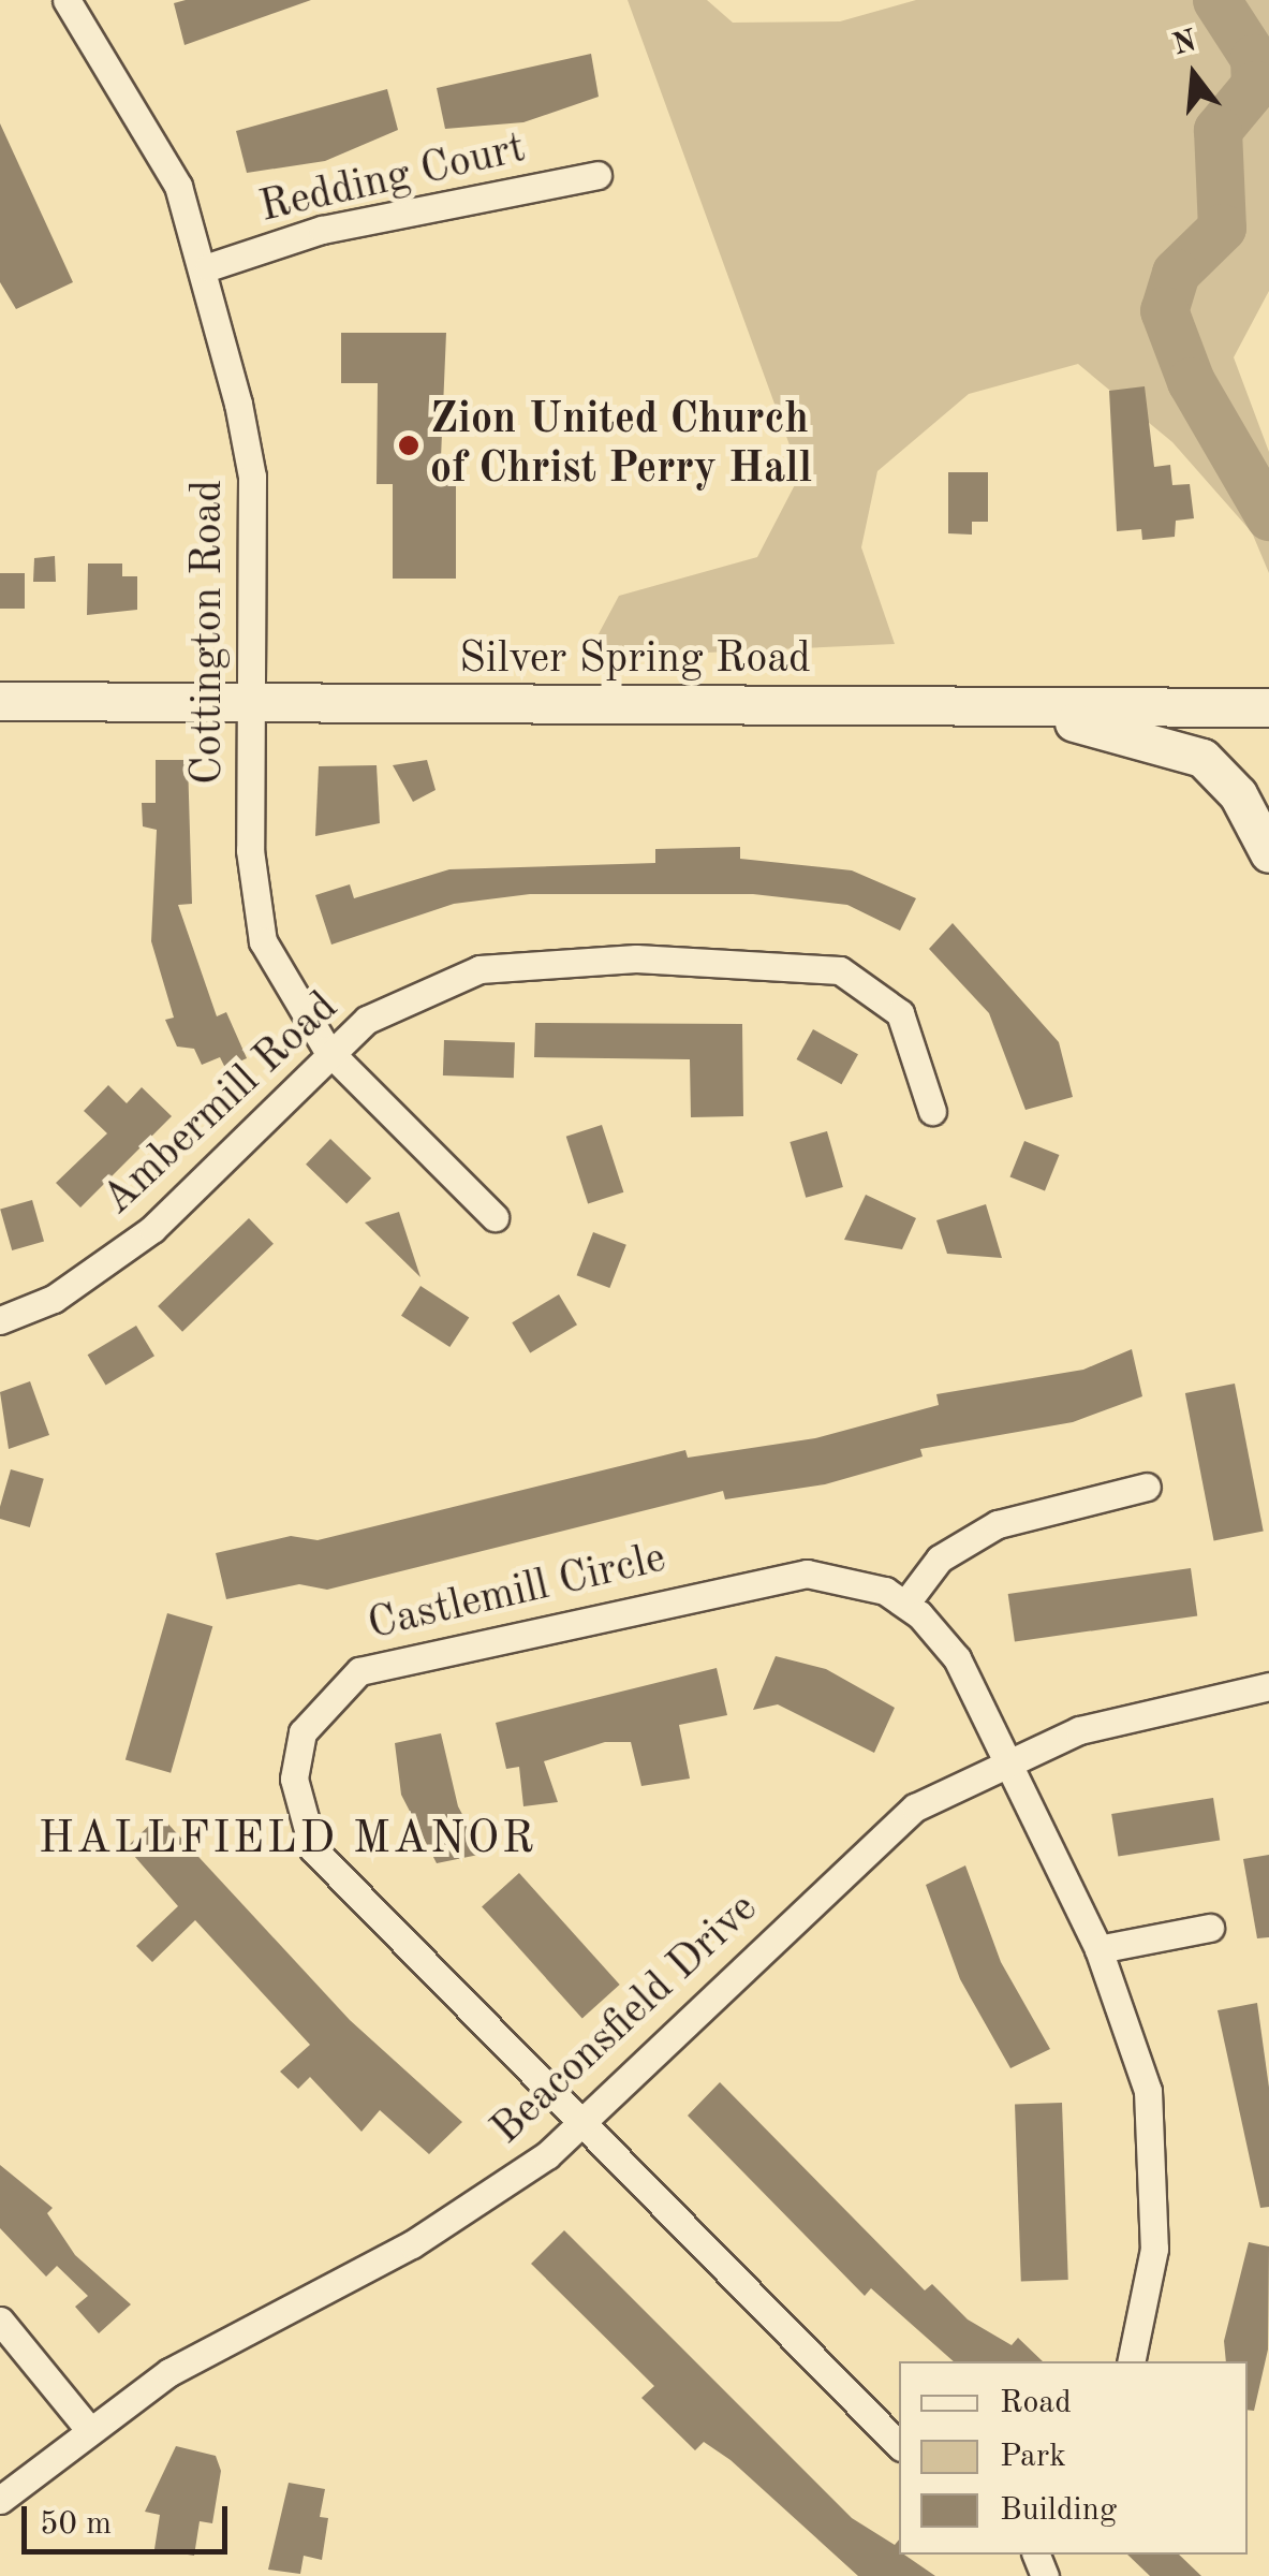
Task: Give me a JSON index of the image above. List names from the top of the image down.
{
  "streets": {
    "main road": ["Silver Spring Road"],
    "street": [
      "Redding Court",
      "Cottington Road",
      "Ambermill Road",
      "Castlemill Circle",
      "Beaconsfield Drive"
    ]
  },
  "crossings": [
    ["Redding Court", "Cottington Road"],
    ["Cottington Road", "Silver Spring Road"],
    ["Cottington Road", "Ambermill Road"],
    ["Castlemill Circle", "Beaconsfield Drive"]
  ],
  "districts": ["HALLFIELD MANOR"],
  "places": ["Zion United Church of Christ Perry Hall"],
  "legend": ["Road", "Park", "Building"],
  "scale_bar": "50 m",
  "north": "top"
}
